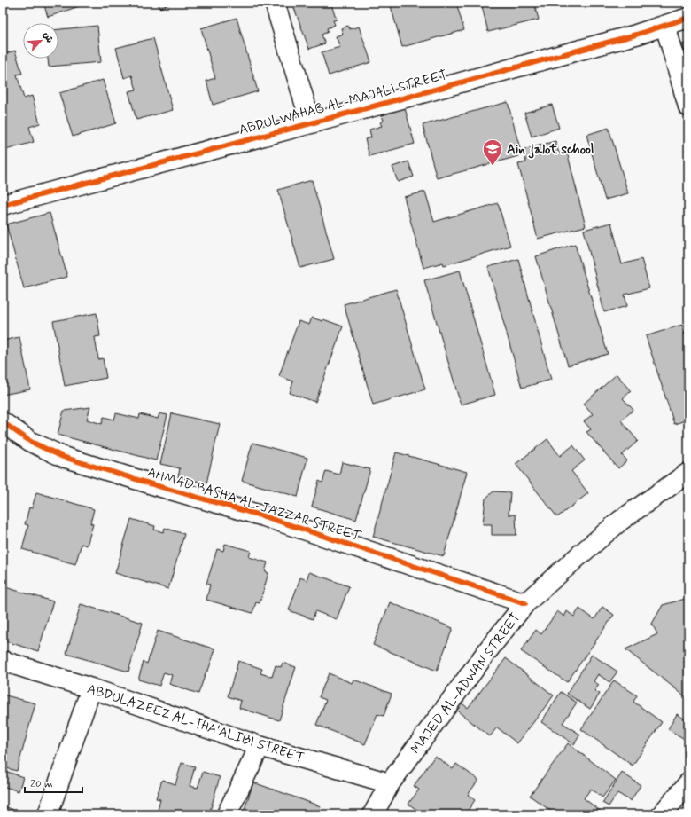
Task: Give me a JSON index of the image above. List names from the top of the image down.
{
  "streets": {
    "street": [
      "ABDULWAHAB AL-MAJALI STREET",
      "AHMAD BASHA AL-JAZZAR STREET",
      "MAJED AL-ADWAN STREET",
      "ABDULAZEEZ AL-THA'ALIBI STREET"
    ]
  },
  "crossings": [
    ["AHMAD BASHA AL-JAZZAR STREET", "MAJED AL-ADWAN STREET"],
    ["MAJED AL-ADWAN STREET", "ABDULAZEEZ AL-THA'ALIBI STREET"]
  ],
  "places": {
    "school or university": ["Ain jalot school"]
  },
  "scale_bar": "20 m",
  "north": "top right"
}
